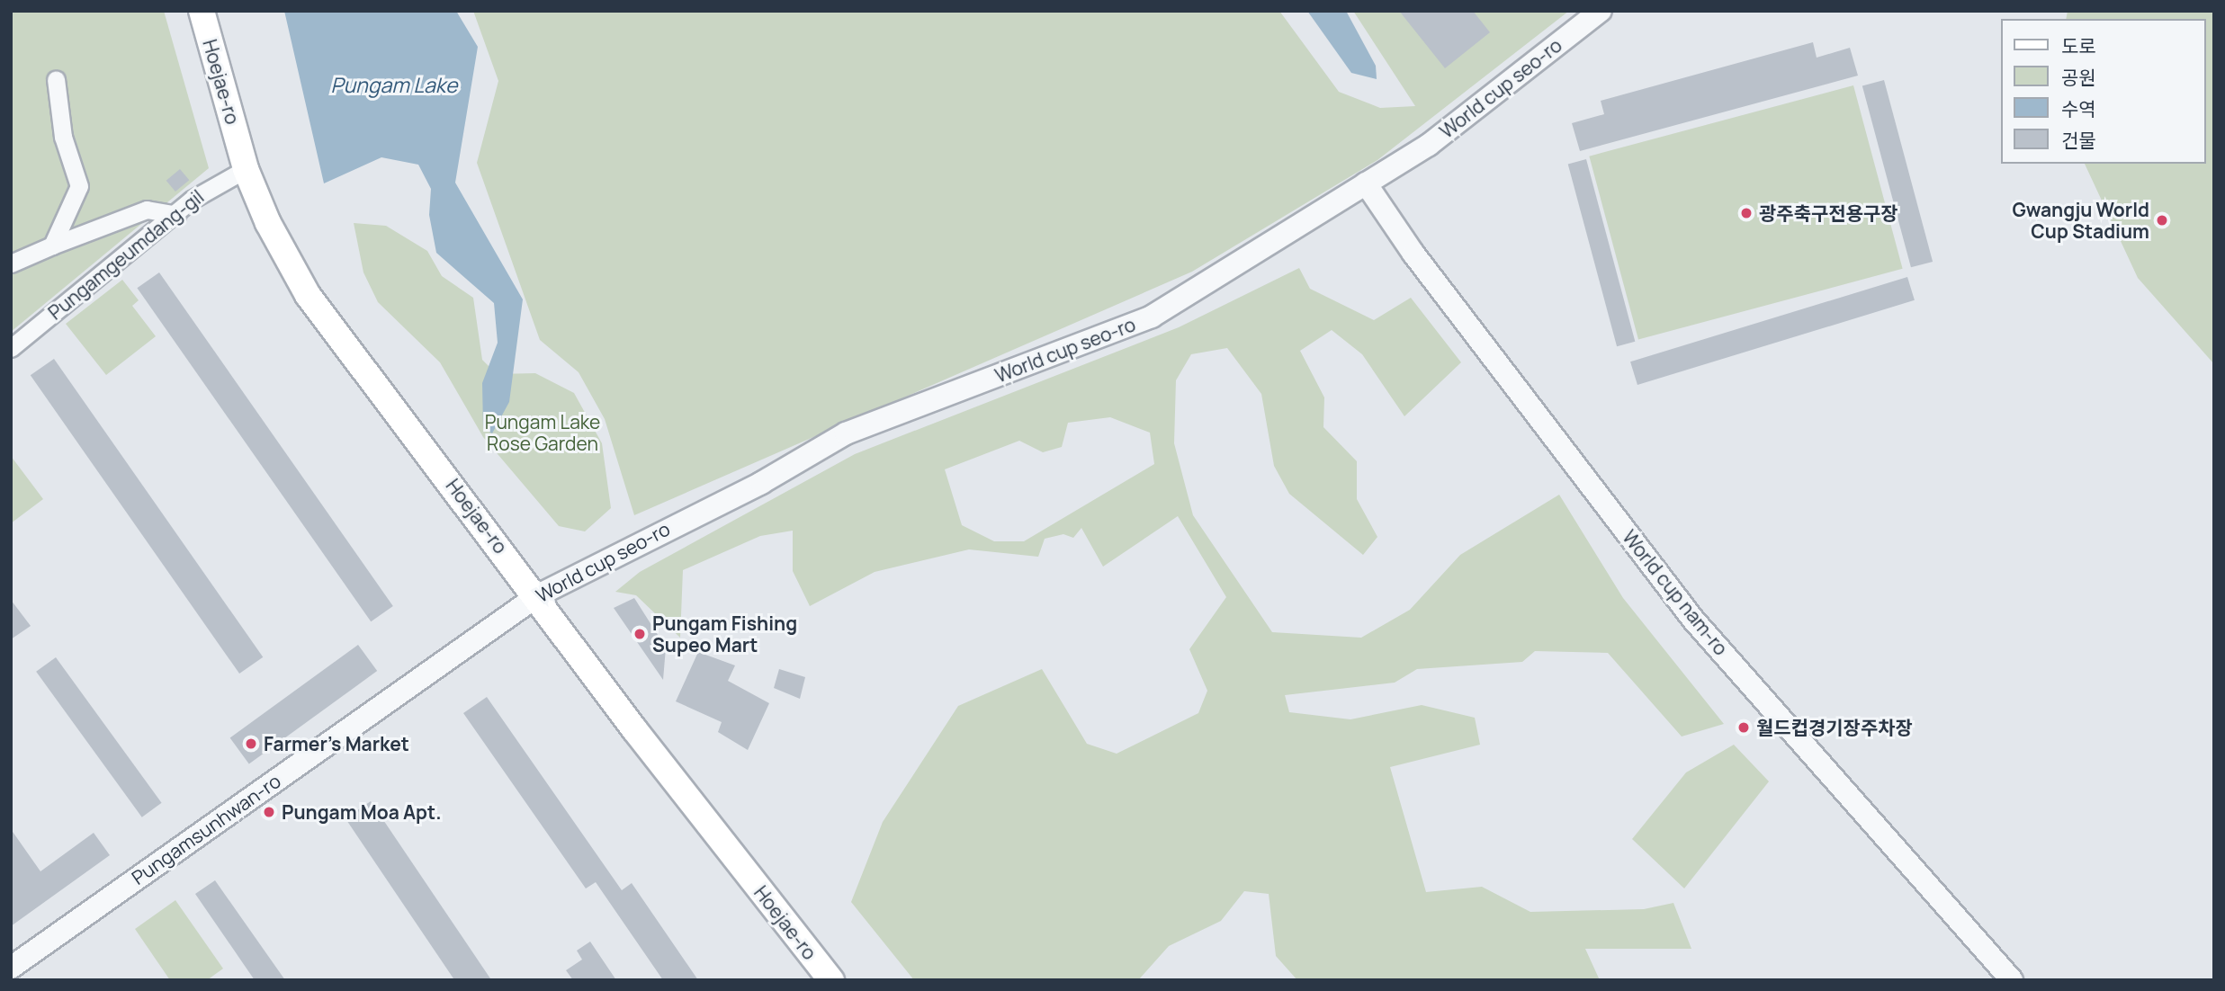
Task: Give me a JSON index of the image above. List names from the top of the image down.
{
  "streets": {
    "main road": ["Hoejae-ro"],
    "street": [
      "World cup seo-ro",
      "Pungamgeumdang-gil",
      "World cup nam-ro",
      "Pungamsunhwan-ro"
    ]
  },
  "crossings": [
    ["Hoejae-ro", "World cup seo-ro"],
    ["Hoejae-ro", "Pungamgeumdang-gil"],
    ["World cup seo-ro", "World cup nam-ro"],
    ["World cup seo-ro", "Pungamsunhwan-ro"]
  ],
  "water": ["Pungam Lake"],
  "parks": ["Pungam Lake Rose Garden"],
  "places": [
    "광주축구전용구장",
    "Gwangju World Cup Stadium",
    "Pungam Fishing Supeo Mart",
    "월드컵경기장주차장",
    "Farmer's Market",
    "Pungam Moa Apt."
  ],
  "legend": [
    "도로",
    "공원",
    "수역",
    "건물"
  ]
}
